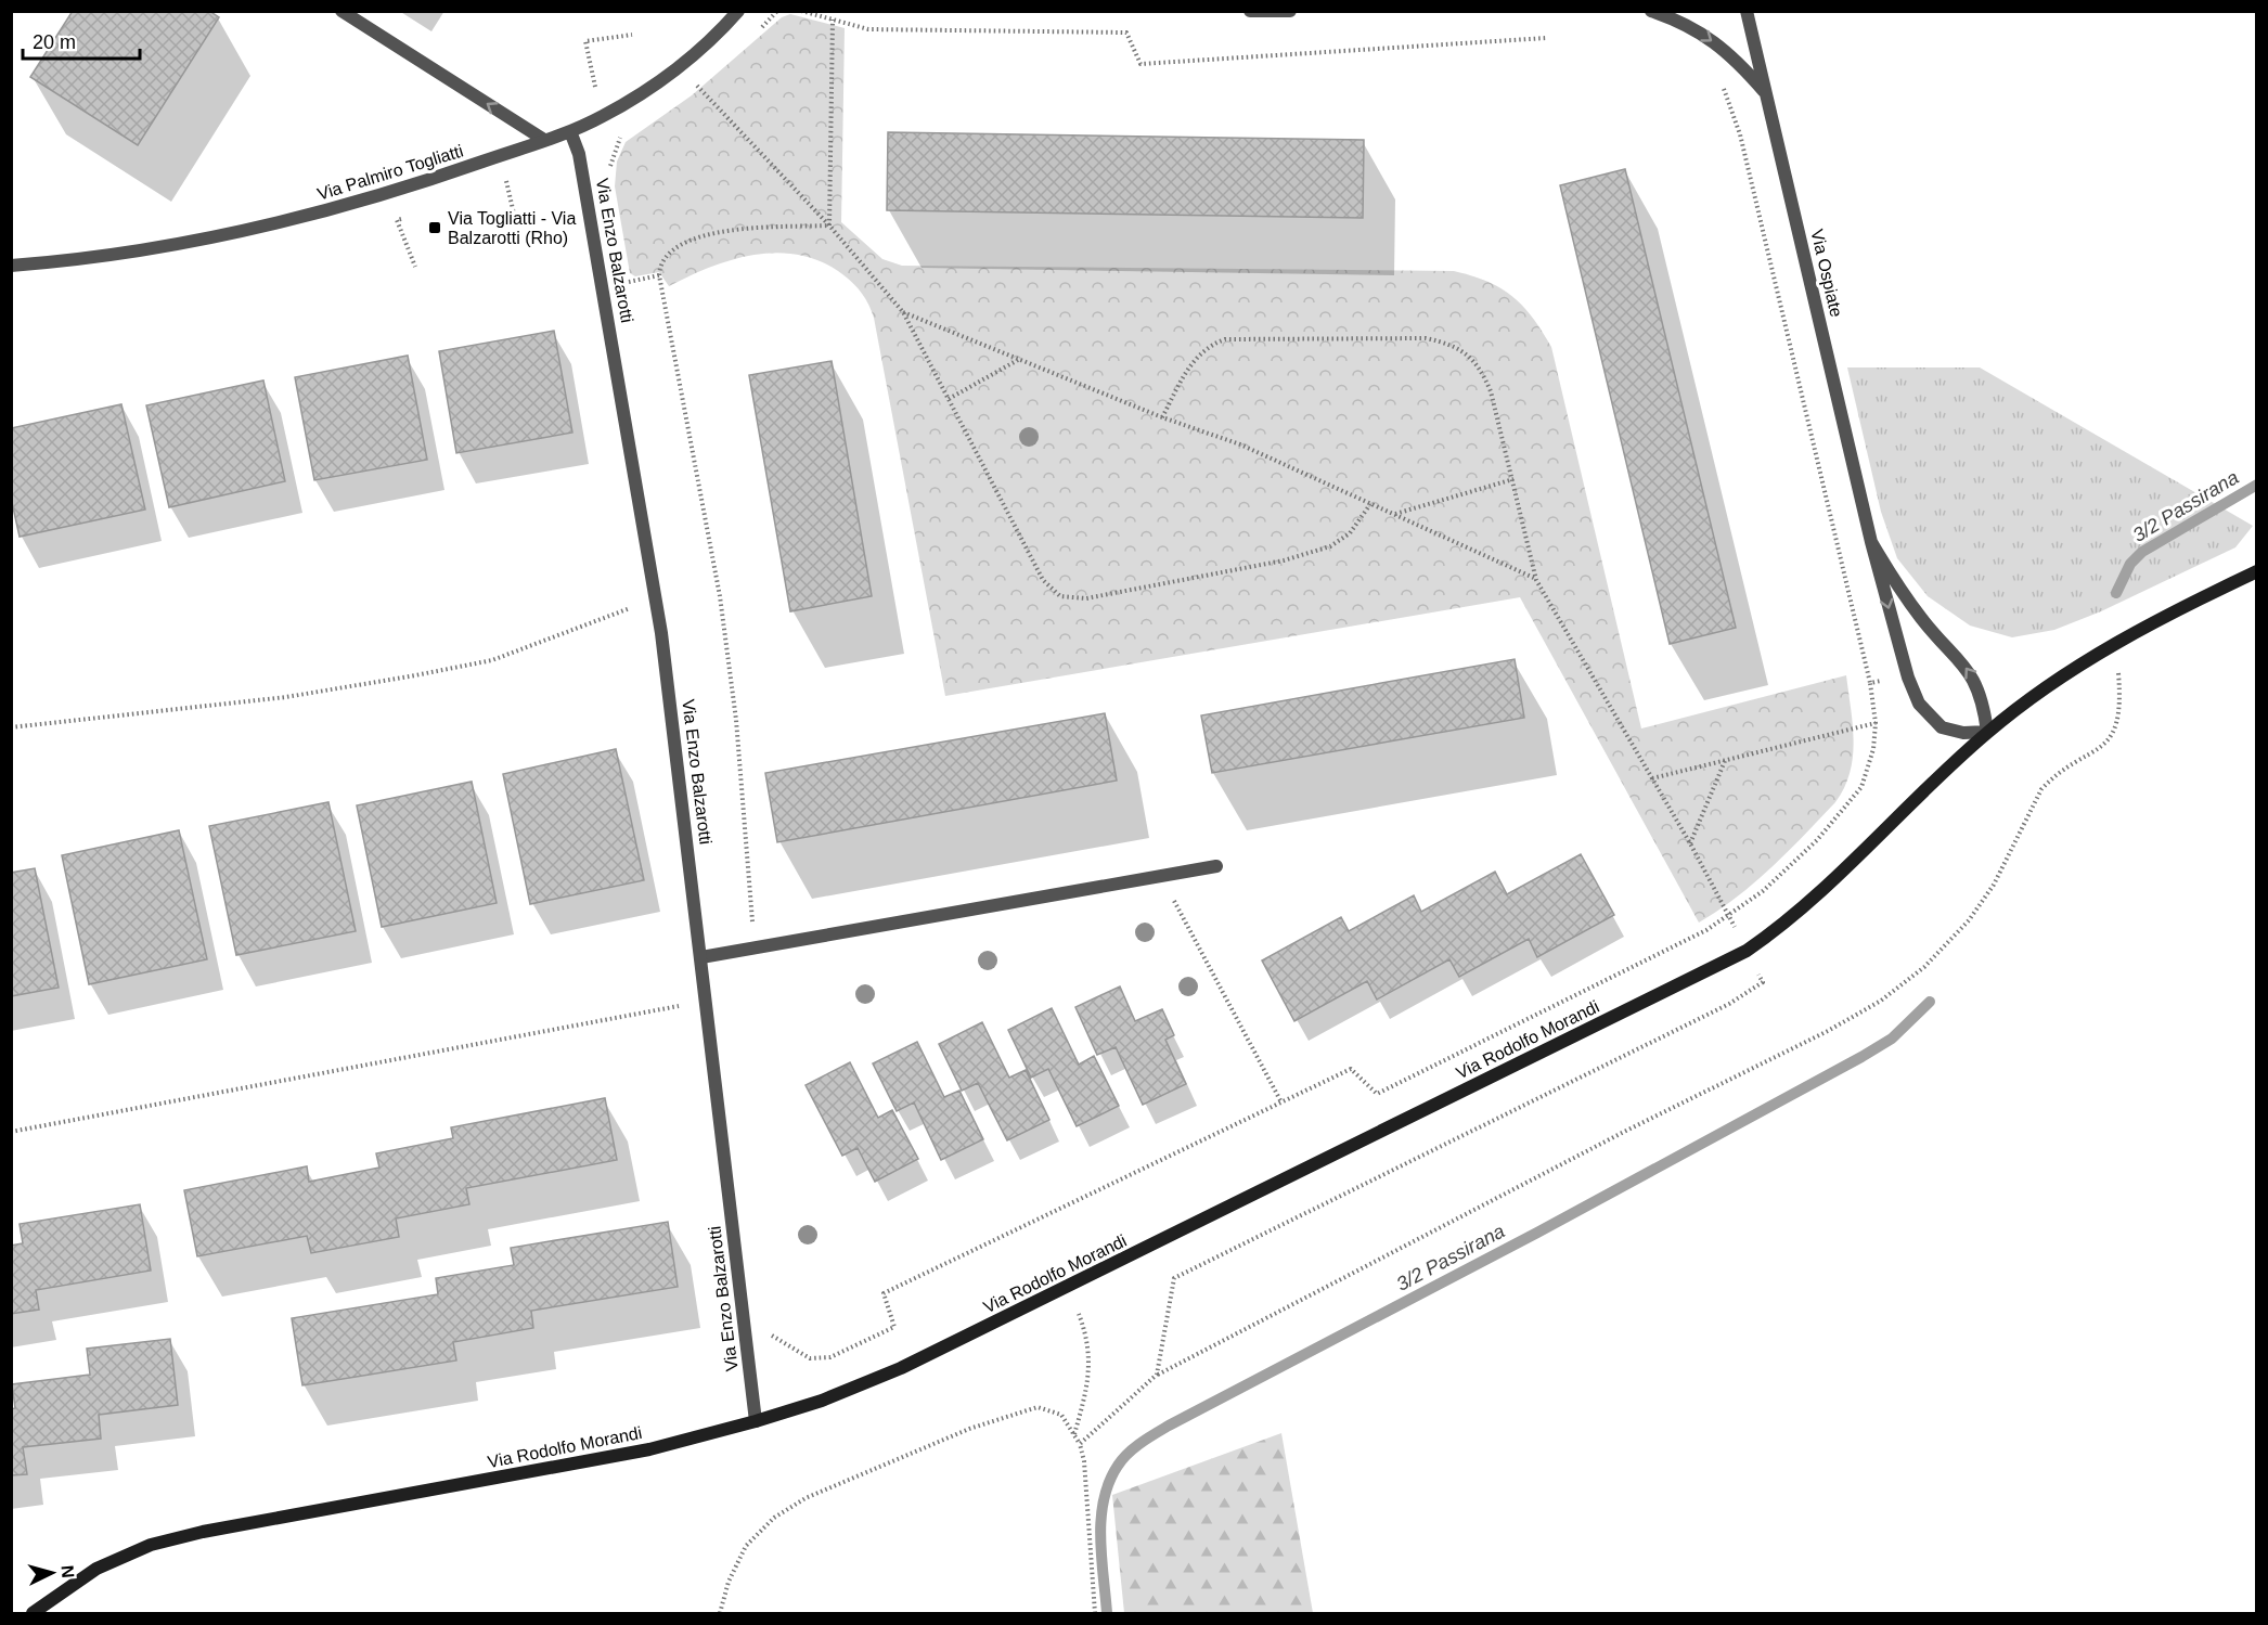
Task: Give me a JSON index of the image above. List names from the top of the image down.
{
  "streets": {
    "street": [
      "Via Palmiro Togliatti",
      "Via Enzo Balzarotti",
      "Via Ospiate",
      "Via Rodolfo Morandi"
    ]
  },
  "crossings": [
    ["Via Palmiro Togliatti", "Via Enzo Balzarotti"],
    ["Via Enzo Balzarotti", "Via Rodolfo Morandi"],
    ["Via Ospiate", "Via Rodolfo Morandi"]
  ],
  "water": ["3/2 Passirana"],
  "places": {
    "transit": ["Via Togliatti - Via Balzarotti (Rho)"]
  },
  "scale_bar": "20 m",
  "north": "right"
}
